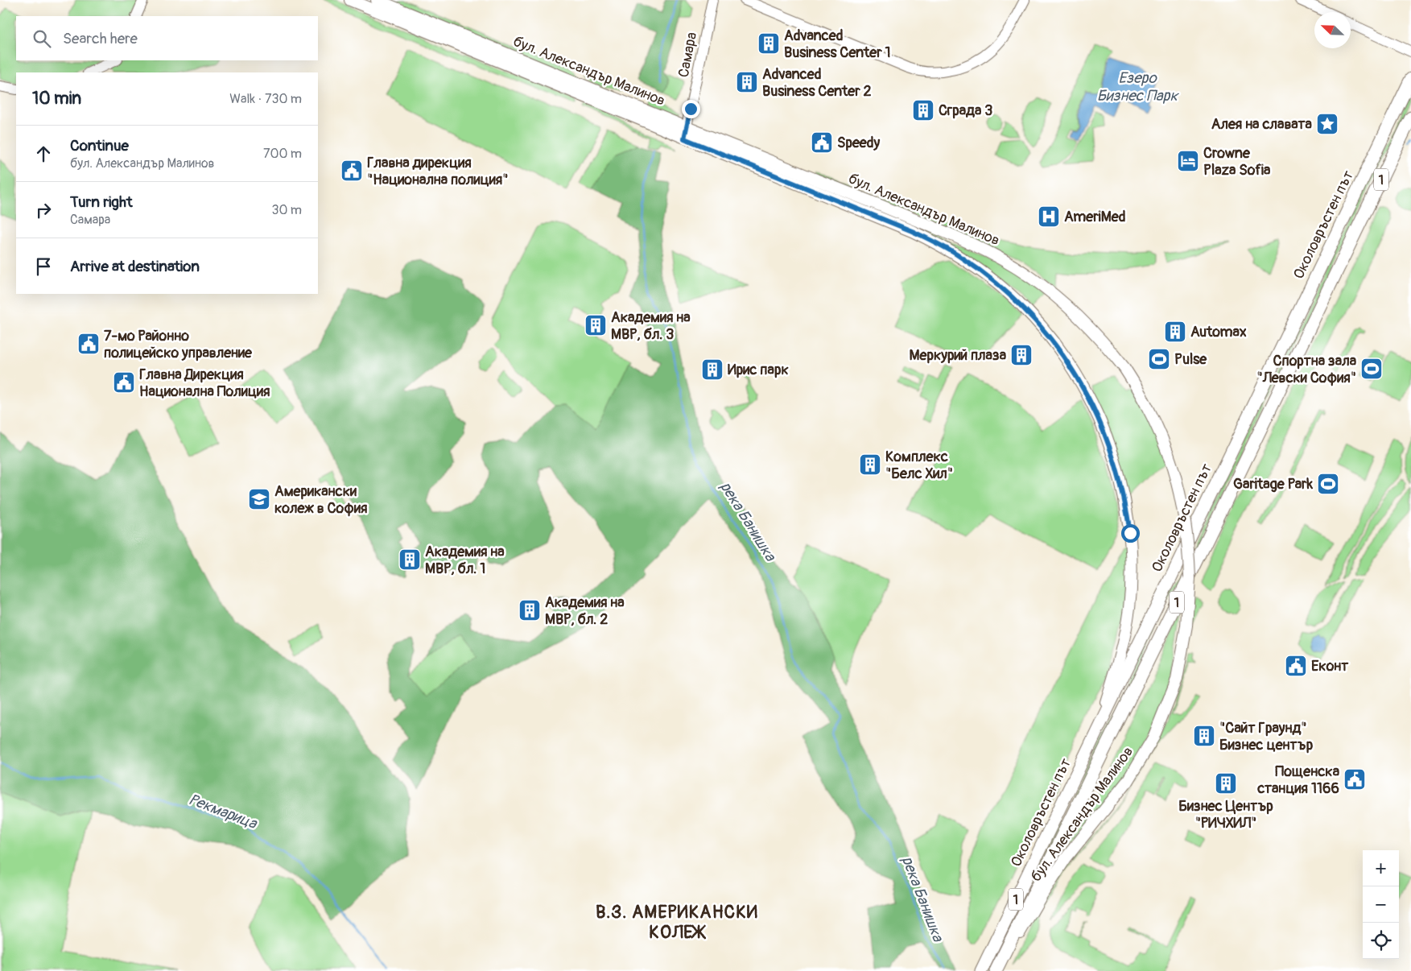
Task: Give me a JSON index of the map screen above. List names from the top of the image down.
{
  "streets": {
    "highway": ["1", "Околовръстен път"],
    "main road": ["бул. Александър Малинов"],
    "street": ["Самара"]
  },
  "crossings": [
    ["Самара", "бул. Александър Малинов"],
    ["бул. Александър Малинов", "Околовръстен път"]
  ],
  "districts": ["В.З. АМЕРИКАНСКИ КОЛЕЖ"],
  "water": ["Езеро Бизнес Парк", "река Банишка", "Рекмарица"],
  "places": {
    "building": [
      "Advanced Business Center 1",
      "Advanced Business Center 2",
      "Сграда 3",
      "Академия на МВР, бл. 3",
      "Automax",
      "Меркурий плаза",
      "Ирис парк",
      "Комплекс \"Белс Хил\"",
      "Академия на МВР, бл. 1",
      "Академия на МВР, бл. 2",
      "\"Сайт Граунд\" Бизнес център",
      "Бизнес Център \"РИЧХИЛ\""
    ],
    "place": ["Алея на славата"],
    "public building": [
      "Speedy",
      "Главна дирекция \"Национална полиция\"",
      "7-мо Районно полицейско управление",
      "Главна Дирекция Национална Полиция",
      "Еконт",
      "Пощенска станция 1166"
    ],
    "hotel": ["Crowne Plaza Sofia"],
    "hospital": ["AmeriMed"],
    "sports": ["Pulse", "Спортна зала \"Левски София\"", "Garitage Park"],
    "school or university": ["Американски колеж в София"]
  },
  "north": "top left",
  "page": {
    "search": "Search here",
    "heading": ["10 min", "Walk · 730 m"],
    "list": [
      ["Continue", "бул. Александър Малинов", "700 m"],
      ["Turn right", "Самара", "30 m"],
      "Arrive at destination"
    ],
    "map_buttons": ["+", "−"]
  }
}
